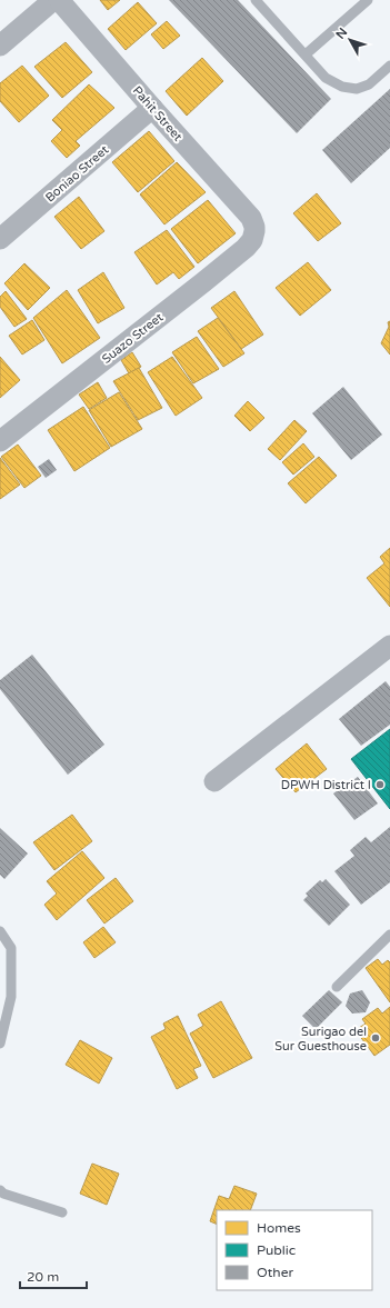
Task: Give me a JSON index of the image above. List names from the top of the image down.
{
  "streets": {
    "street": ["Pahit Street", "Boniao Street", "Suazo Street"]
  },
  "crossings": [
    ["Pahit Street", "Boniao Street"],
    ["Pahit Street", "Suazo Street"]
  ],
  "places": ["DPWH District I", "Surigao del Sur Guesthouse"],
  "legend": ["Homes", "Public", "Other"],
  "scale_bar": "20 m",
  "north": "top left"
}
